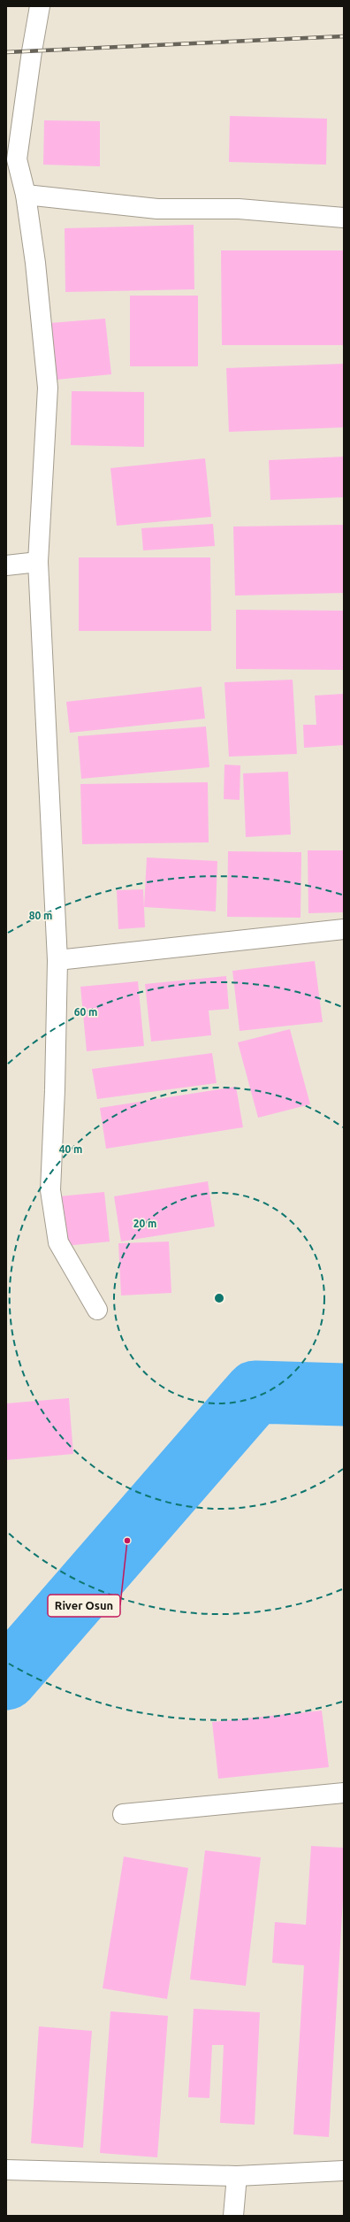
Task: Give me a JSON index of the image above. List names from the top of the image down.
{
  "places": ["River Osun"],
  "rings": [
    "80 m",
    "60 m",
    "40 m",
    "20 m"
  ]
}
